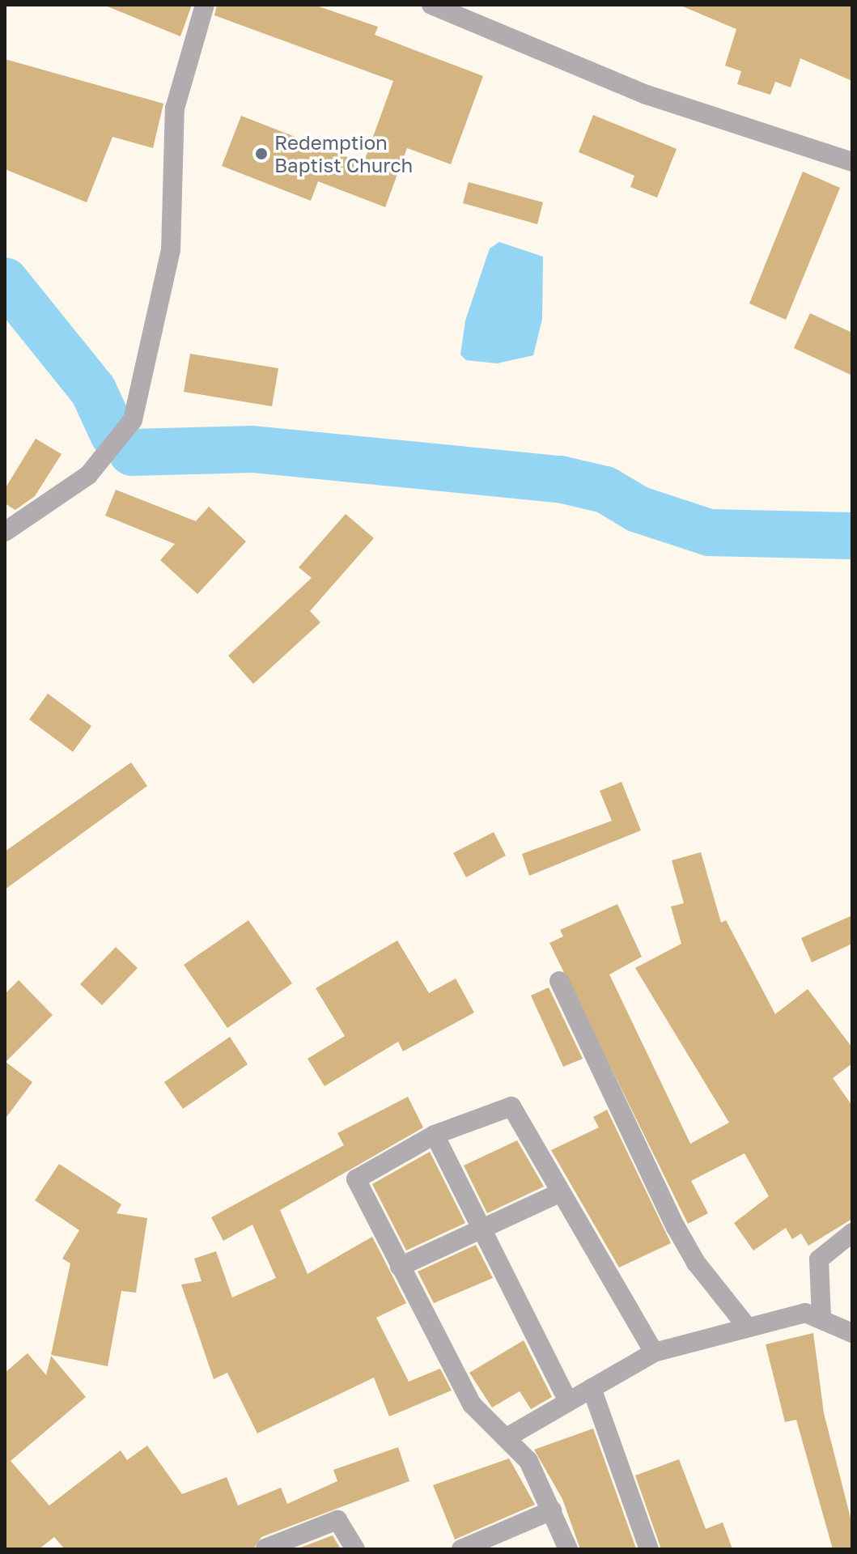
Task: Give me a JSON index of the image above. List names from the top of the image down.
{
  "places": ["Redemption Baptist Church"]
}
